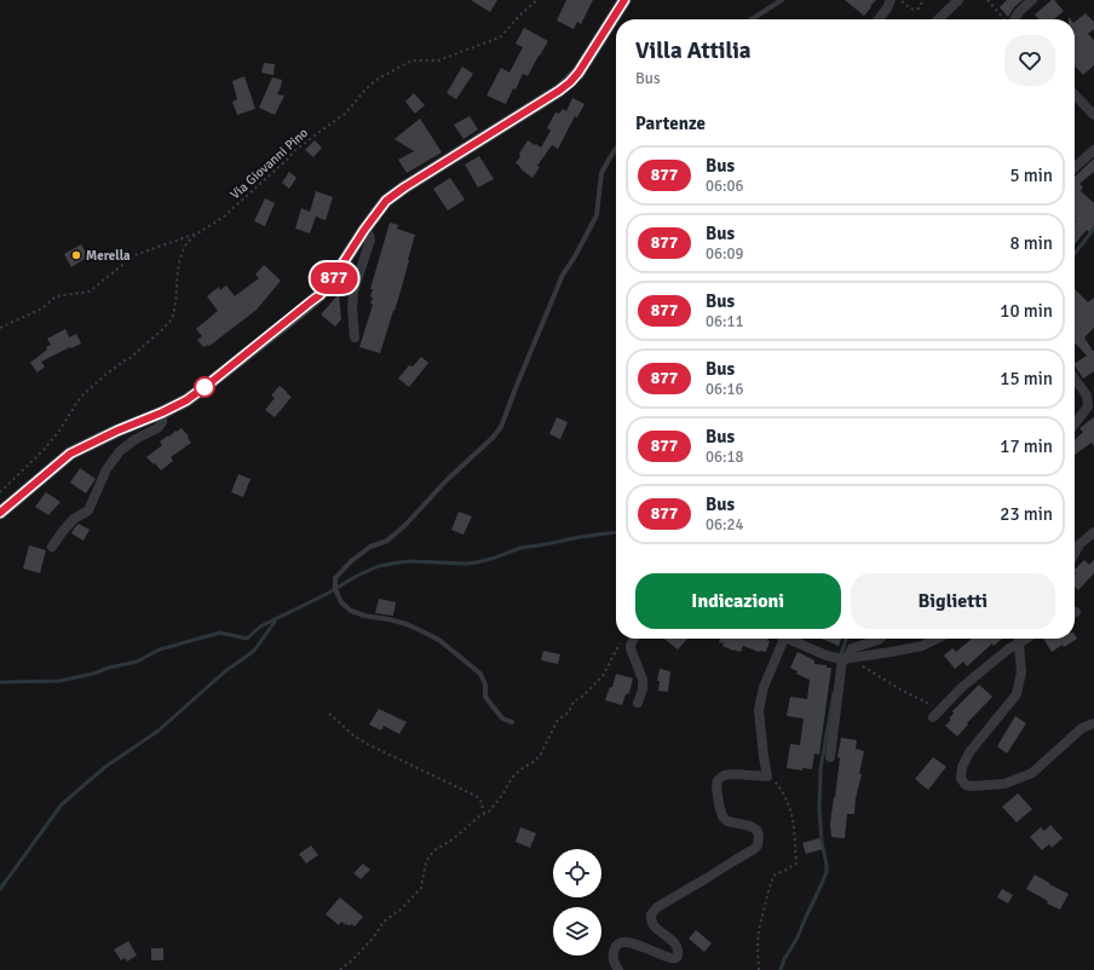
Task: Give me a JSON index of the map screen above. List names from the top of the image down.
{
  "streets": {
    "path": ["Via Giovanni Pino"]
  },
  "places": ["Merella"],
  "lines": ["bus line 877"],
  "page": {
    "on_map": "877",
    "heading": [
      ["Villa Attilia", "Bus"],
      "Partenze"
    ],
    "list": [
      {
        "mark": "877",
        "name": "Bus",
        "note": "06:06",
        "value": "5 min"
      },
      {
        "mark": "877",
        "name": "Bus",
        "note": "06:09",
        "value": "8 min"
      },
      {
        "mark": "877",
        "name": "Bus",
        "note": "06:11",
        "value": "10 min"
      },
      {
        "mark": "877",
        "name": "Bus",
        "note": "06:16",
        "value": "15 min"
      },
      {
        "mark": "877",
        "name": "Bus",
        "note": "06:18",
        "value": "17 min"
      },
      {
        "mark": "877",
        "name": "Bus",
        "note": "06:24",
        "value": "23 min"
      }
    ],
    "buttons": ["Indicazioni", "Biglietti"]
  }
}
